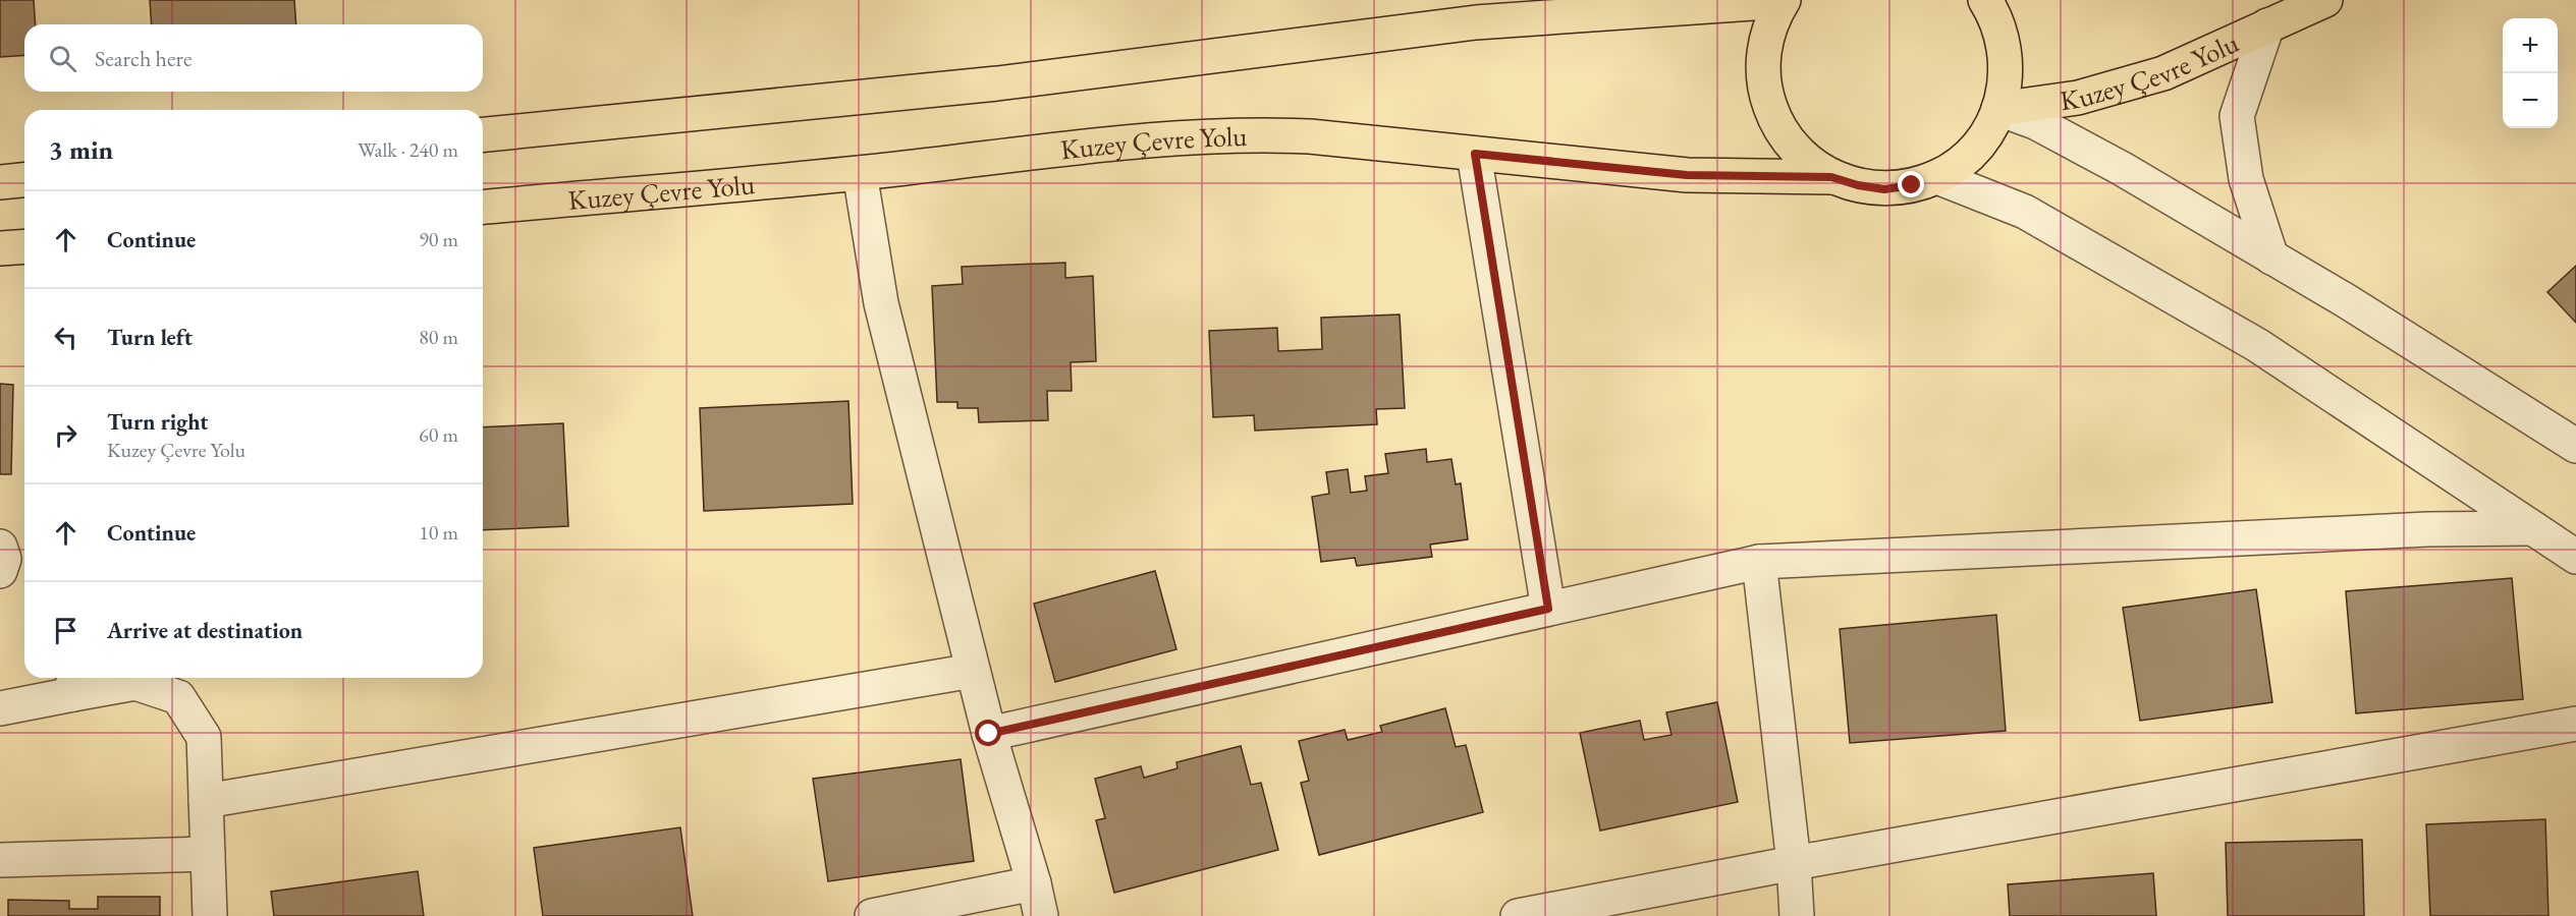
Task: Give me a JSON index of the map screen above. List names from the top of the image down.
{
  "streets": {
    "main road": ["Kuzey Çevre Yolu"]
  },
  "page": {
    "map_buttons": ["+", "−"],
    "search": "Search here",
    "heading": ["3 min", "Walk · 240 m"],
    "list": [
      ["Continue", "90 m"],
      ["Turn left", "80 m"],
      ["Turn right", "Kuzey Çevre Yolu", "60 m"],
      ["Continue", "10 m"],
      "Arrive at destination"
    ]
  }
}
